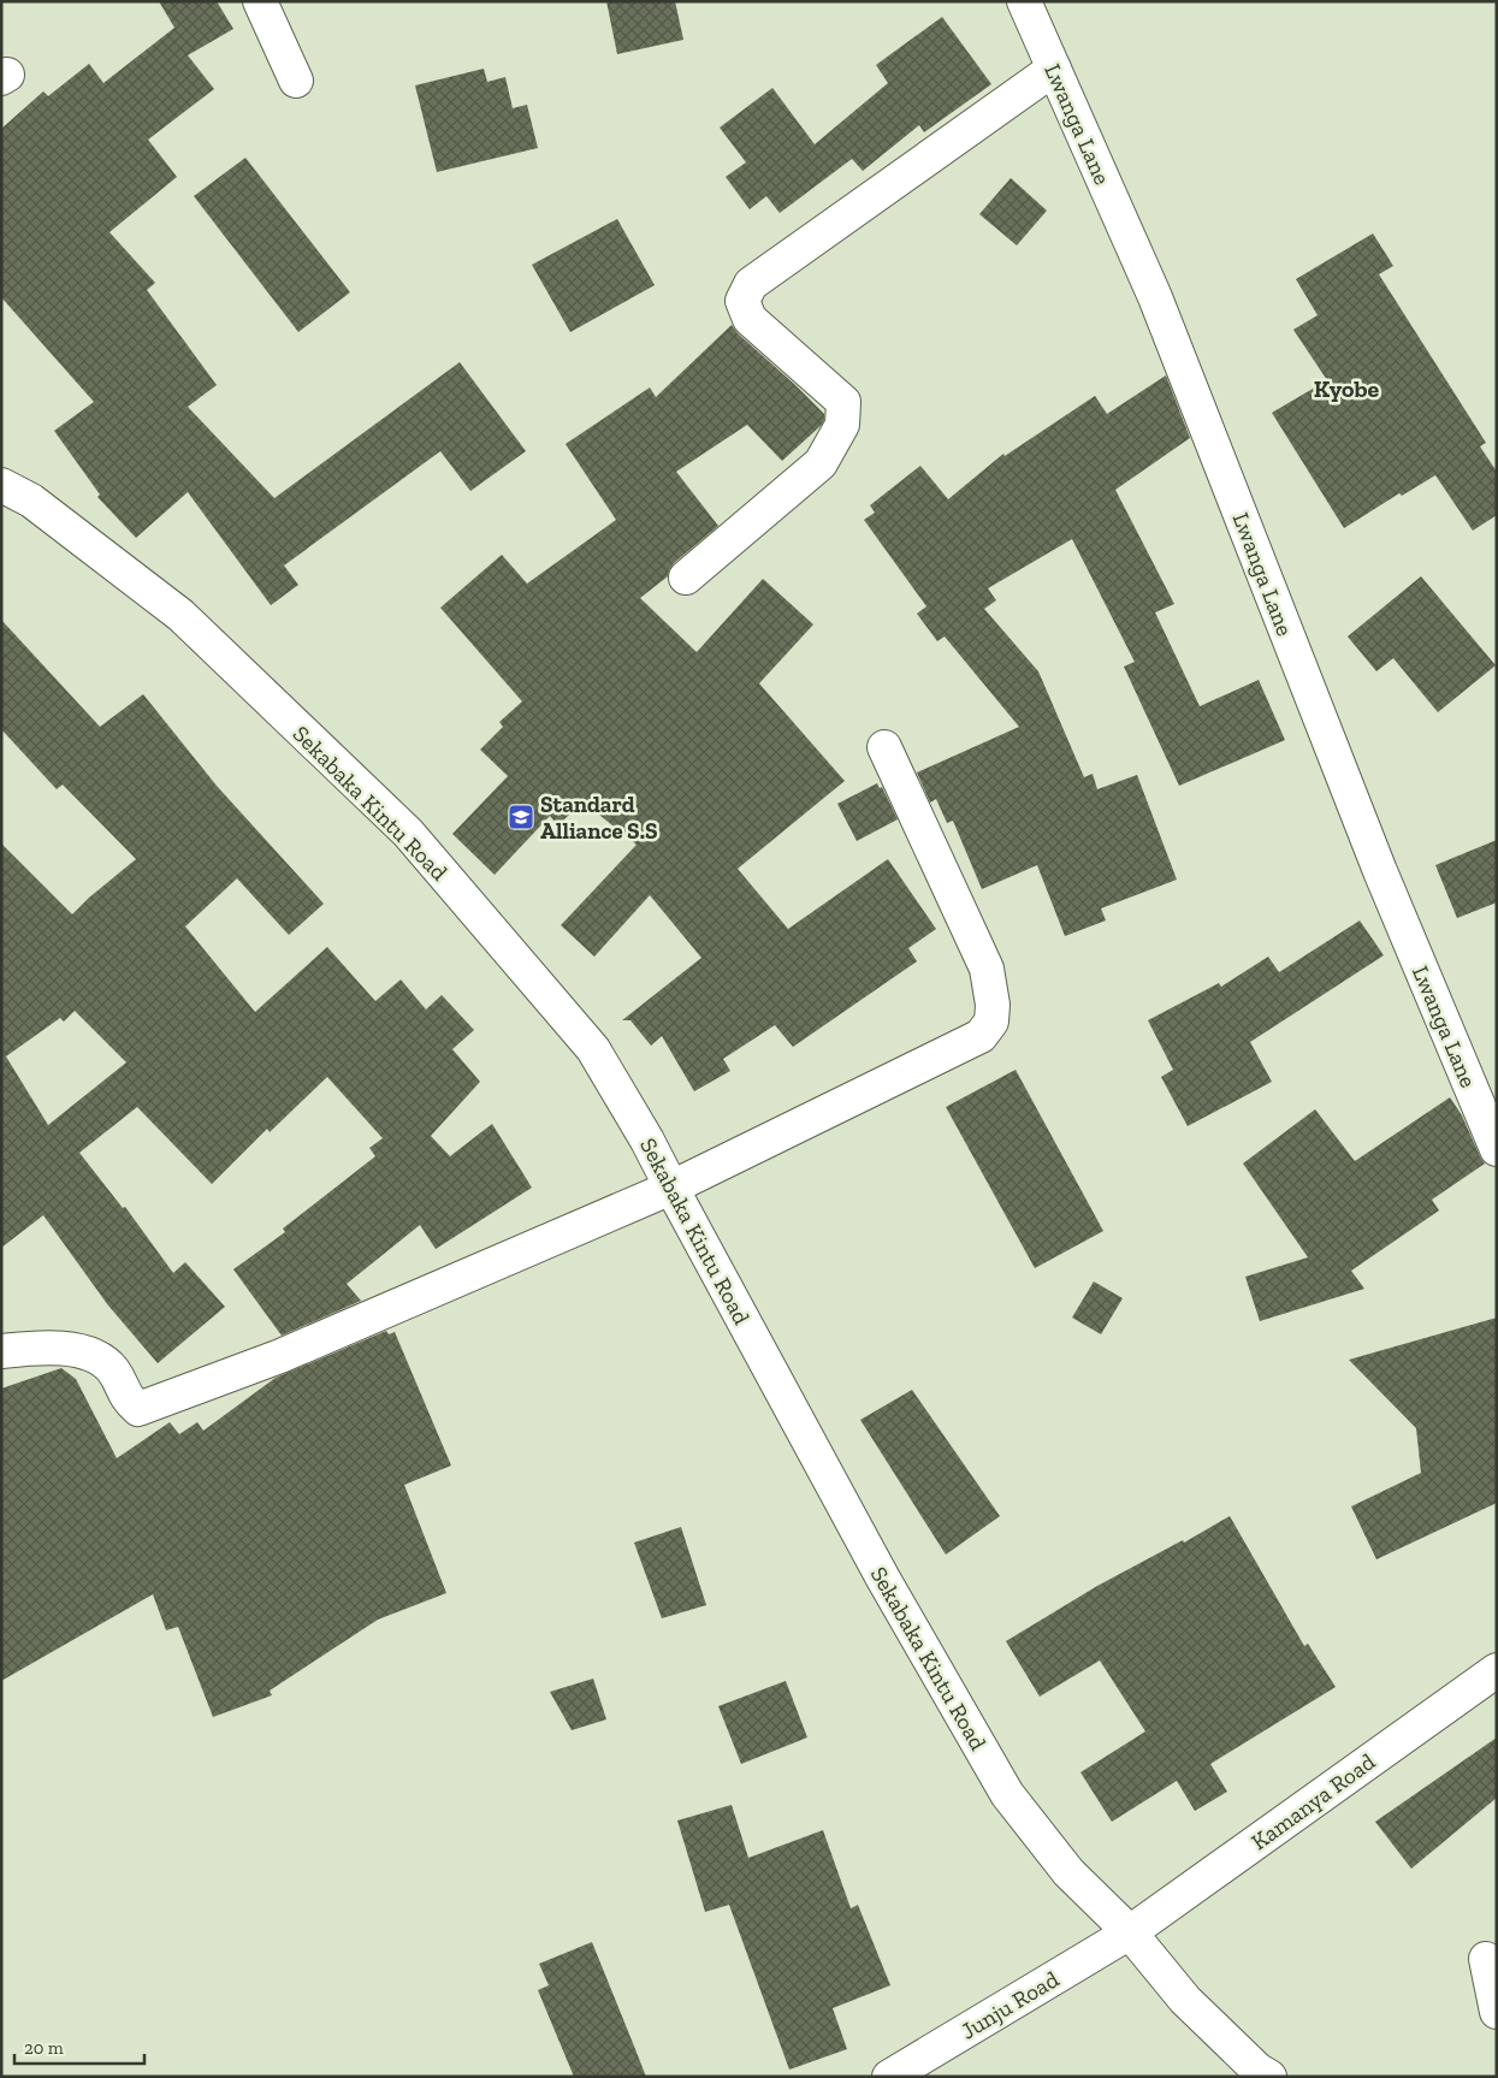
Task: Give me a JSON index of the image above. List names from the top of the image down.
{
  "streets": {
    "street": [
      "Lwanga Lane",
      "Sekabaka Kintu Road",
      "Kamanya Road",
      "Junju Road"
    ]
  },
  "crossings": [
    ["Sekabaka Kintu Road", "Kamanya Road"],
    ["Sekabaka Kintu Road", "Junju Road"],
    ["Kamanya Road", "Junju Road"]
  ],
  "districts": ["Kyobe"],
  "places": {
    "school or university": ["Standard Alliance S.S"]
  },
  "scale_bar": "20 m"
}
